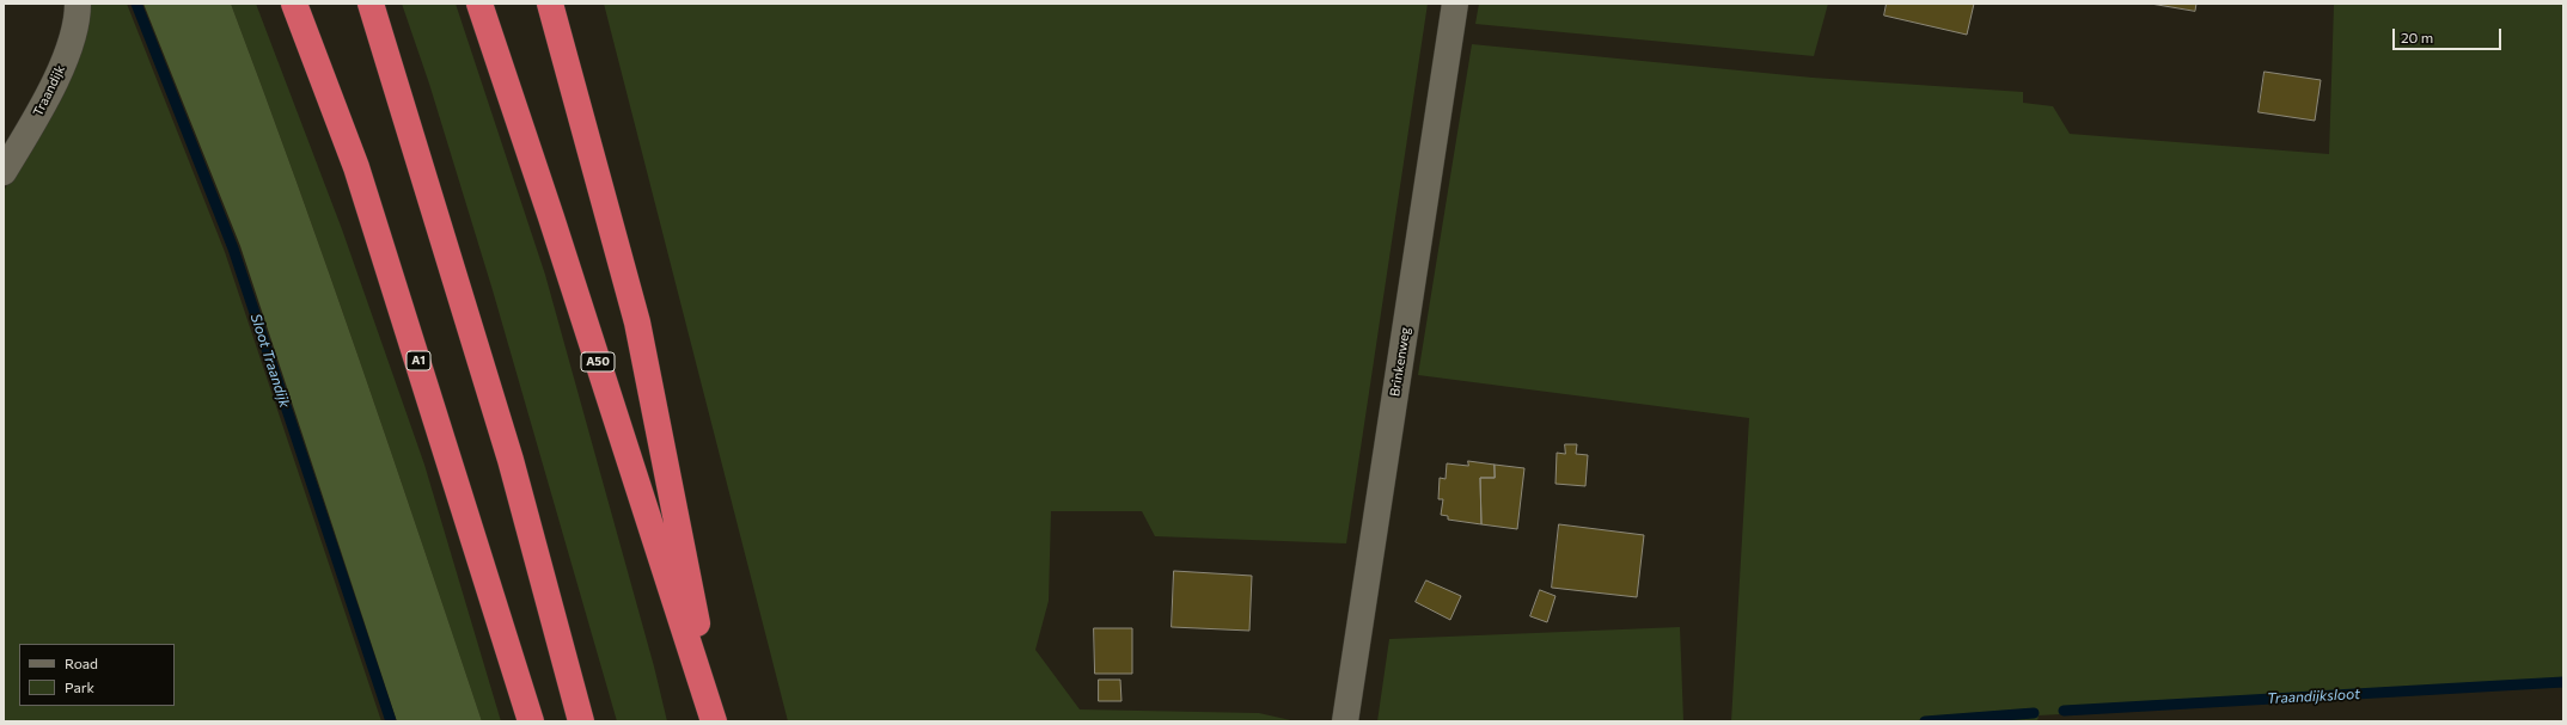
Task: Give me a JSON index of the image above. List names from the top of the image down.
{
  "streets": {
    "highway": ["A1", "A50"],
    "street": ["Traandijk", "Brinkenweg"]
  },
  "water": ["Sloot Traandijk", "Traandijksloot"],
  "legend": ["Road", "Park"],
  "scale_bar": "20 m"
}
